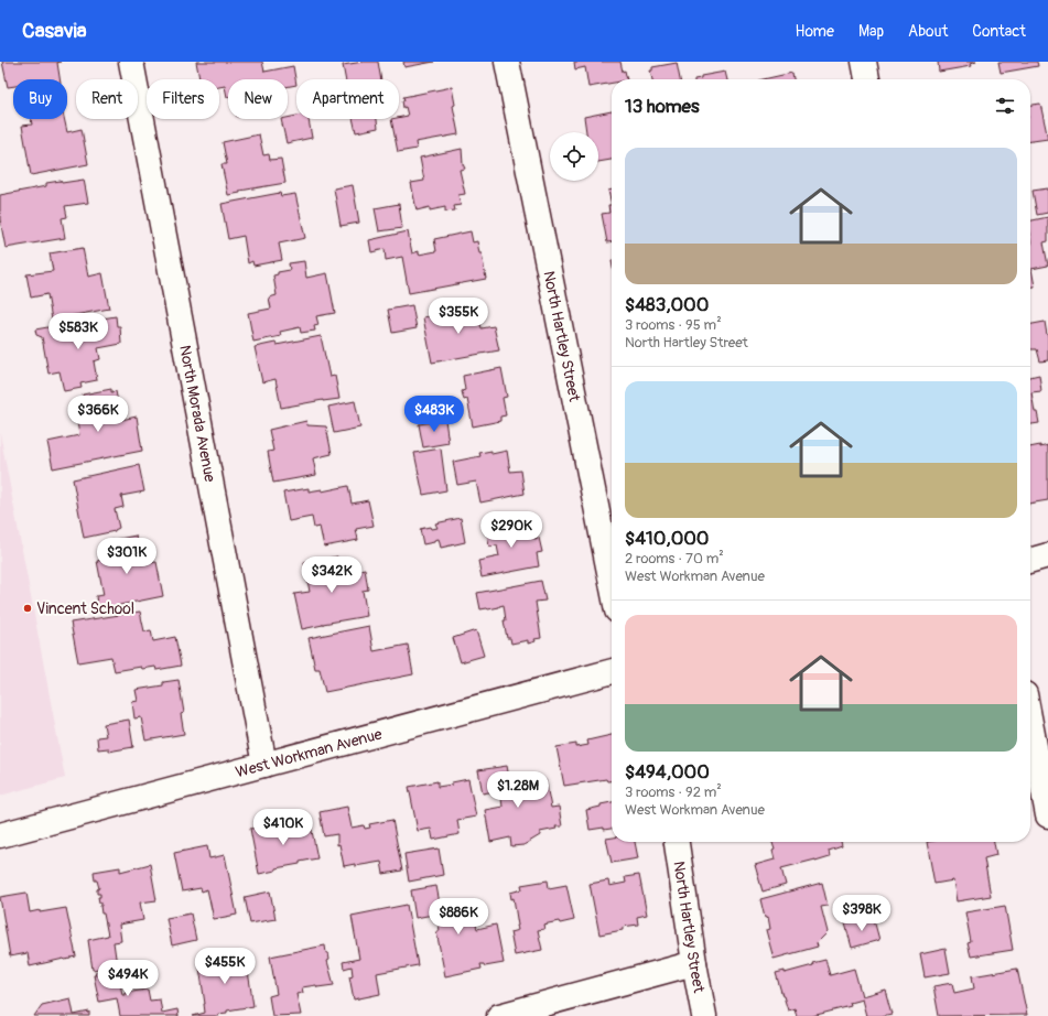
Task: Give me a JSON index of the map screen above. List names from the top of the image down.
{
  "streets": {
    "street": ["North Hartley Street", "North Morada Avenue", "West Workman Avenue"]
  },
  "crossings": [
    ["North Morada Avenue", "West Workman Avenue"]
  ],
  "places": ["Vincent School"],
  "page": {
    "header": "Casavia",
    "nav": [
      "Home",
      "Map",
      "About",
      "Contact"
    ],
    "chip": [
      "Buy",
      "Rent",
      "Filters",
      "New",
      "Apartment"
    ],
    "heading": "13 homes",
    "list": [
      {
        "name": "$483,000",
        "note": "3 rooms · 95 m² · North Hartley Street"
      },
      {
        "name": "$410,000",
        "note": "2 rooms · 70 m² · West Workman Avenue"
      },
      {
        "name": "$494,000",
        "note": "3 rooms · 92 m² · West Workman Avenue"
      }
    ],
    "price": [
      "$355K",
      "$583K",
      "$366K",
      "$483K",
      "$290K",
      "$301K",
      "$342K",
      "$1.28M",
      "$410K",
      "$398K",
      "$886K",
      "$455K",
      "$494K"
    ]
  }
}
